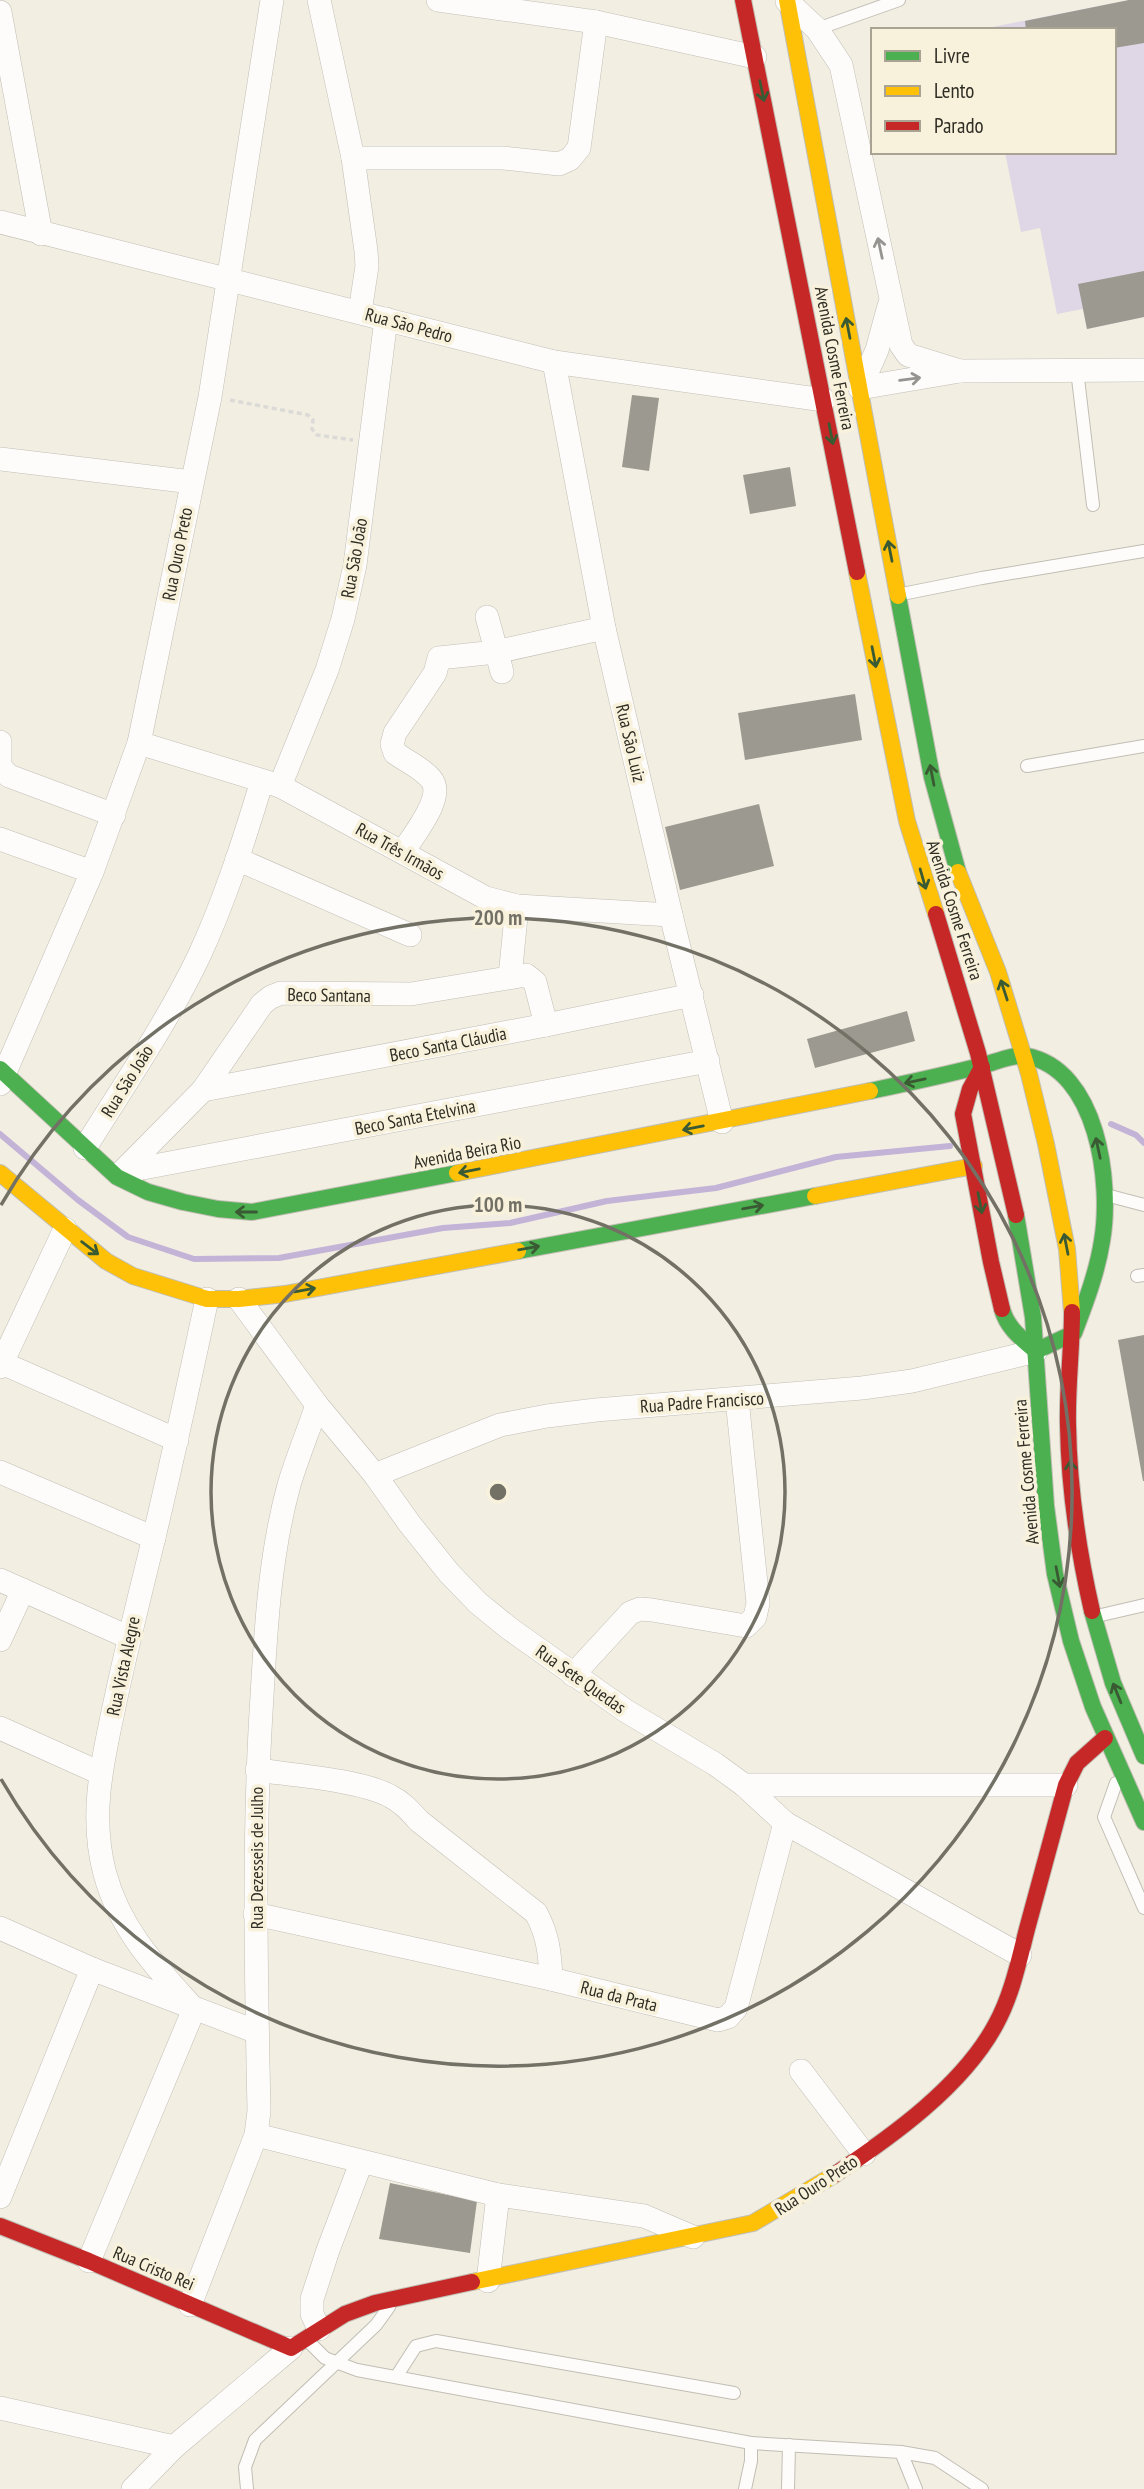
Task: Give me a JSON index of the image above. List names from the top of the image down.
{
  "streets": {
    "street": [
      "Rua São Pedro",
      "Avenida Cosme Ferreira",
      "Rua Ouro Preto",
      "Rua São João",
      "Rua São Luiz",
      "Rua Três Irmãos",
      "Beco Santana",
      "Beco Santa Cláudia",
      "Beco Santa Etelvina",
      "Avenida Beira Rio",
      "Rua Padre Francisco",
      "Rua Vista Alegre",
      "Rua Sete Quedas",
      "Rua Dezesseis de Julho",
      "Rua da Prata",
      "Rua Cristo Rei"
    ]
  },
  "crossings": [
    ["Rua São Pedro", "Avenida Cosme Ferreira"],
    ["Rua São Pedro", "Rua Ouro Preto"],
    ["Rua São Pedro", "Rua São João"],
    ["Rua São Pedro", "Rua São Luiz"],
    ["Avenida Cosme Ferreira", "Rua Ouro Preto"],
    ["Avenida Cosme Ferreira", "Avenida Beira Rio"],
    ["Avenida Cosme Ferreira", "Rua Padre Francisco"],
    ["Rua Ouro Preto", "Rua Três Irmãos"],
    ["Rua Ouro Preto", "Avenida Beira Rio"],
    ["Rua Ouro Preto", "Rua Cristo Rei"],
    ["Rua São João", "Rua Três Irmãos"],
    ["Rua São João", "Avenida Beira Rio"],
    ["Rua São Luiz", "Rua Três Irmãos"],
    ["Rua São Luiz", "Beco Santa Cláudia"],
    ["Rua São Luiz", "Beco Santa Etelvina"],
    ["Rua São Luiz", "Avenida Beira Rio"],
    ["Beco Santana", "Beco Santa Cláudia"],
    ["Beco Santana", "Beco Santa Etelvina"],
    ["Beco Santana", "Avenida Beira Rio"],
    ["Beco Santa Etelvina", "Avenida Beira Rio"],
    ["Rua Padre Francisco", "Rua Sete Quedas"],
    ["Rua Sete Quedas", "Rua Dezesseis de Julho"],
    ["Rua Dezesseis de Julho", "Rua da Prata"],
    ["Rua Dezesseis de Julho", "Rua Cristo Rei"]
  ],
  "legend": ["Livre", "Lento", "Parado"],
  "rings": ["200 m", "100 m"]
}
